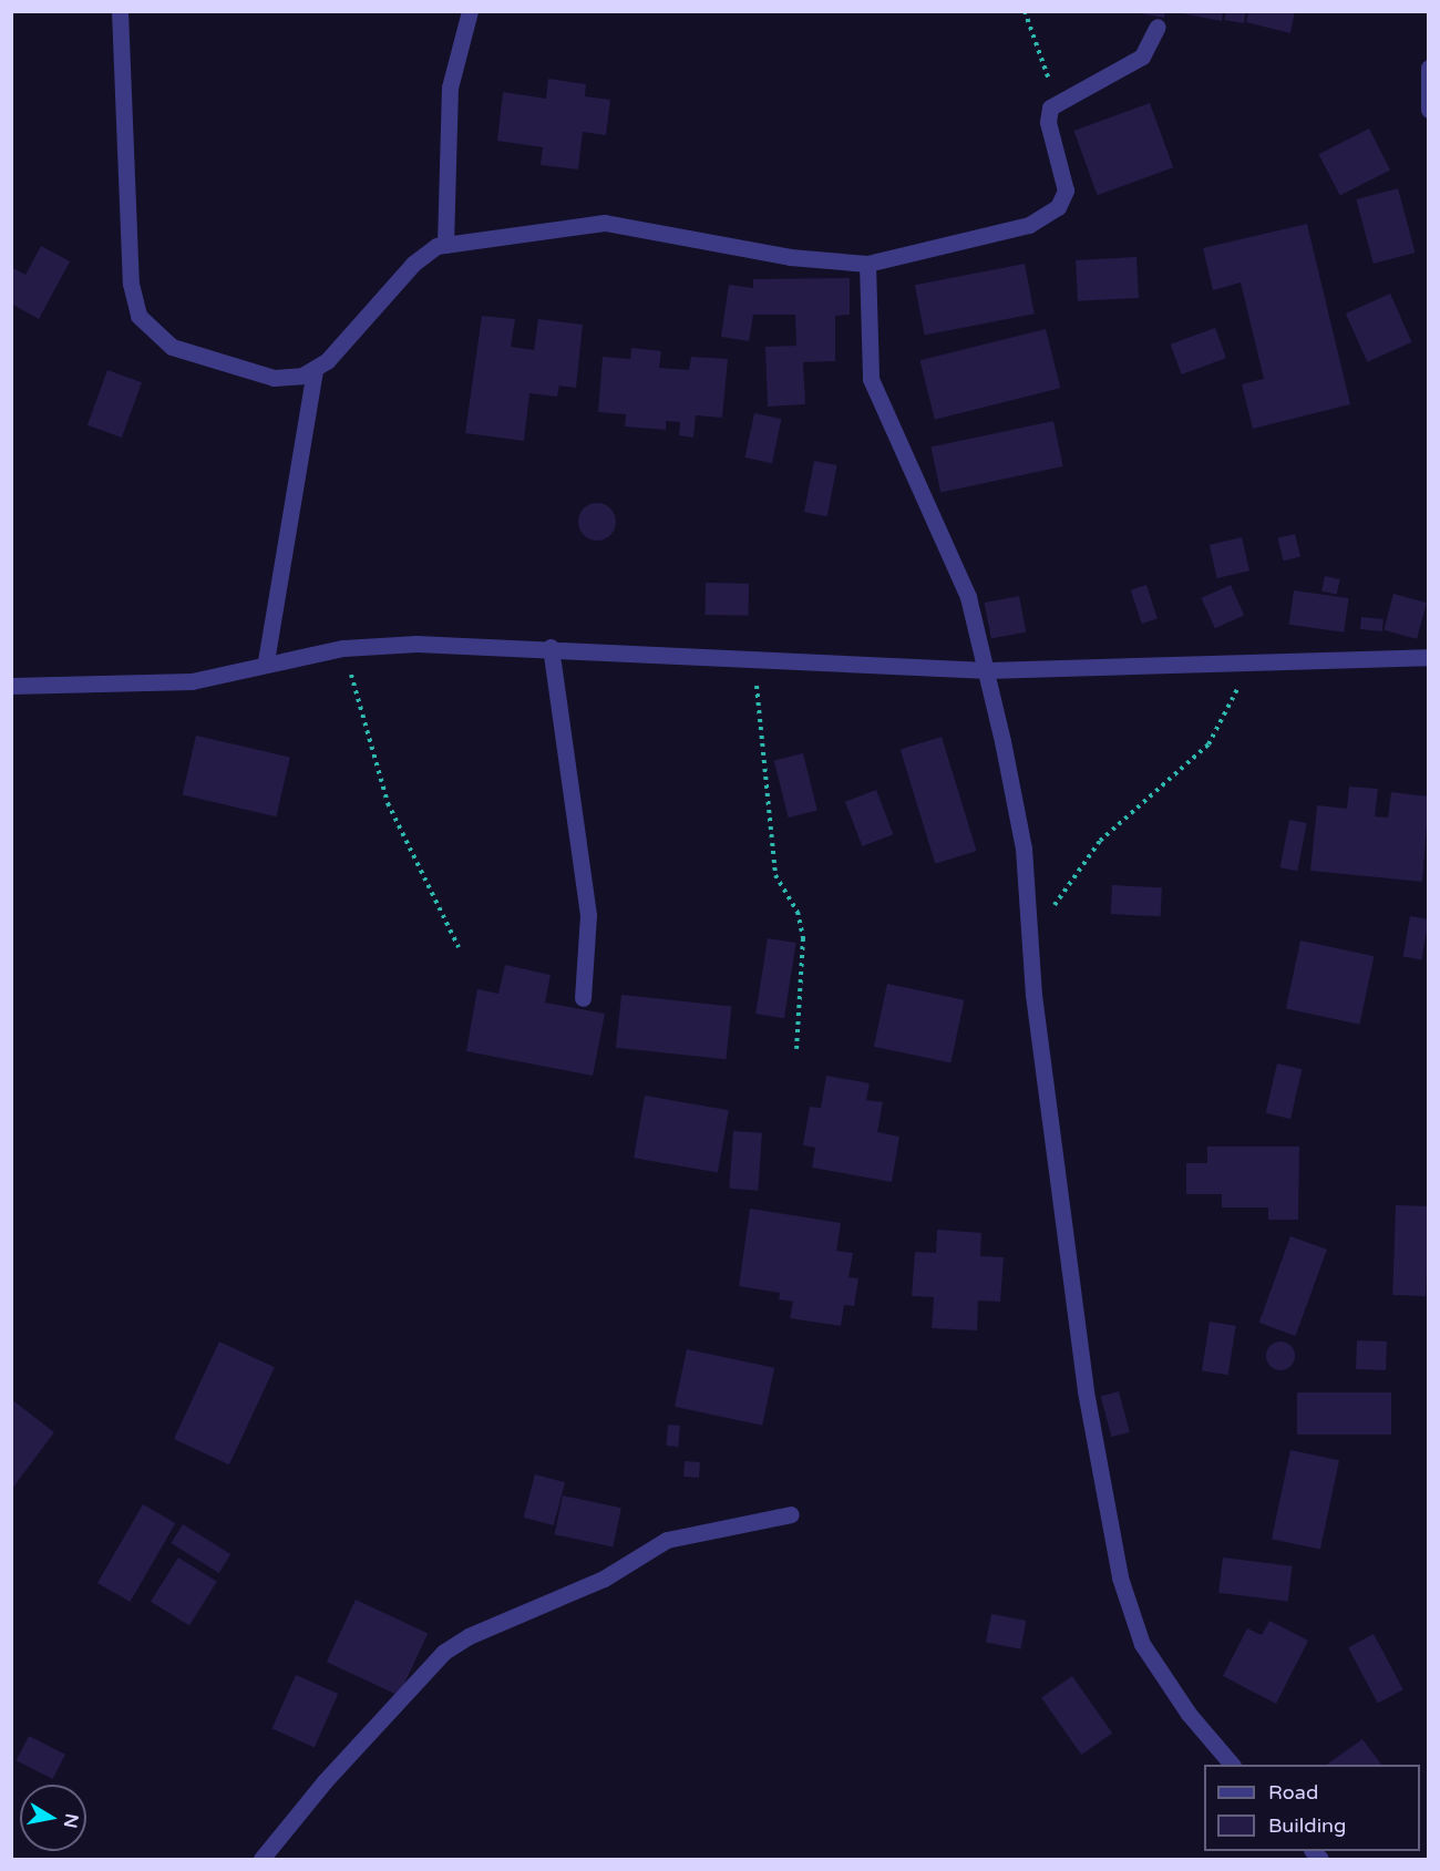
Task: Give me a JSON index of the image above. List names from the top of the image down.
{
  "legend": ["Road", "Building"],
  "north": "right"
}
